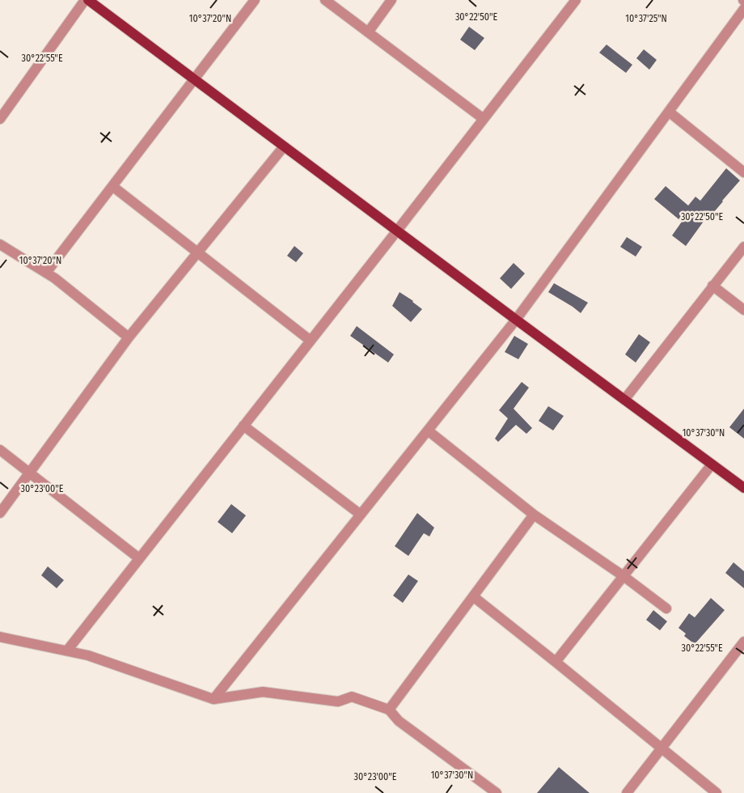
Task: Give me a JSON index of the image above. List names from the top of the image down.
{
  "coordinates": [
    "30°22'50\"E",
    "10°37'20\"N",
    "10°37'25\"N",
    "30°22'55\"E",
    "10°37'30\"N",
    "30°23'00\"E"
  ]
}
